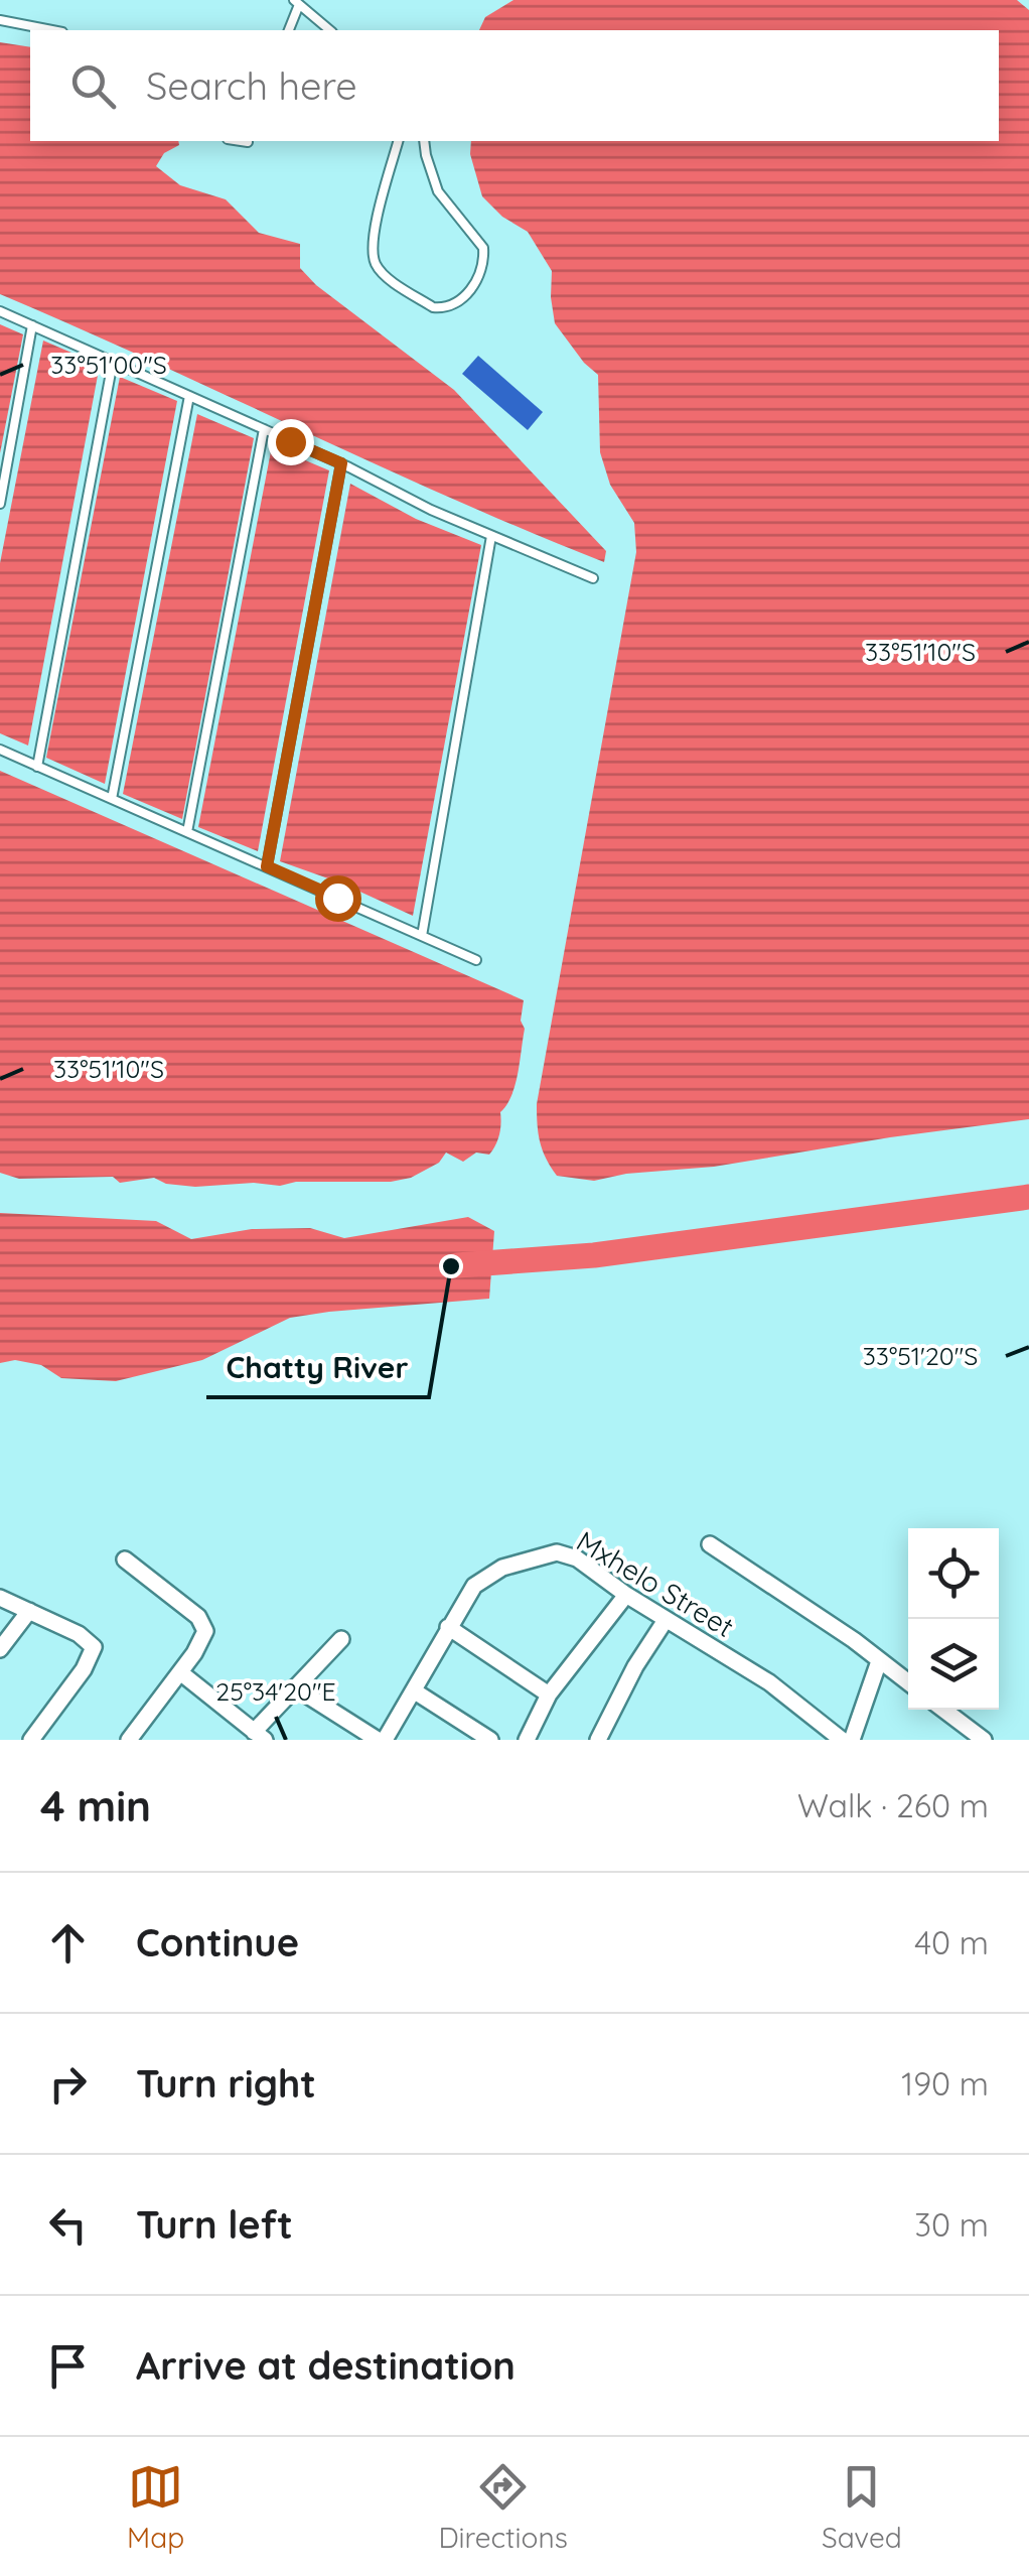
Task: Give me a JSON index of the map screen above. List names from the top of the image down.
{
  "streets": {
    "street": ["Mxhelo Street"]
  },
  "places": ["Chatty River"],
  "page": {
    "search": "Search here",
    "heading": ["4 min", "Walk · 260 m"],
    "list": [
      ["Continue", "40 m"],
      ["Turn right", "190 m"],
      ["Turn left", "30 m"],
      "Arrive at destination"
    ],
    "nav": ["Map", "Directions", "Saved"]
  },
  "coordinates": [
    "33°51'00\"S",
    "33°51'10\"S",
    "33°51'20\"S",
    "25°34'20\"E"
  ]
}
